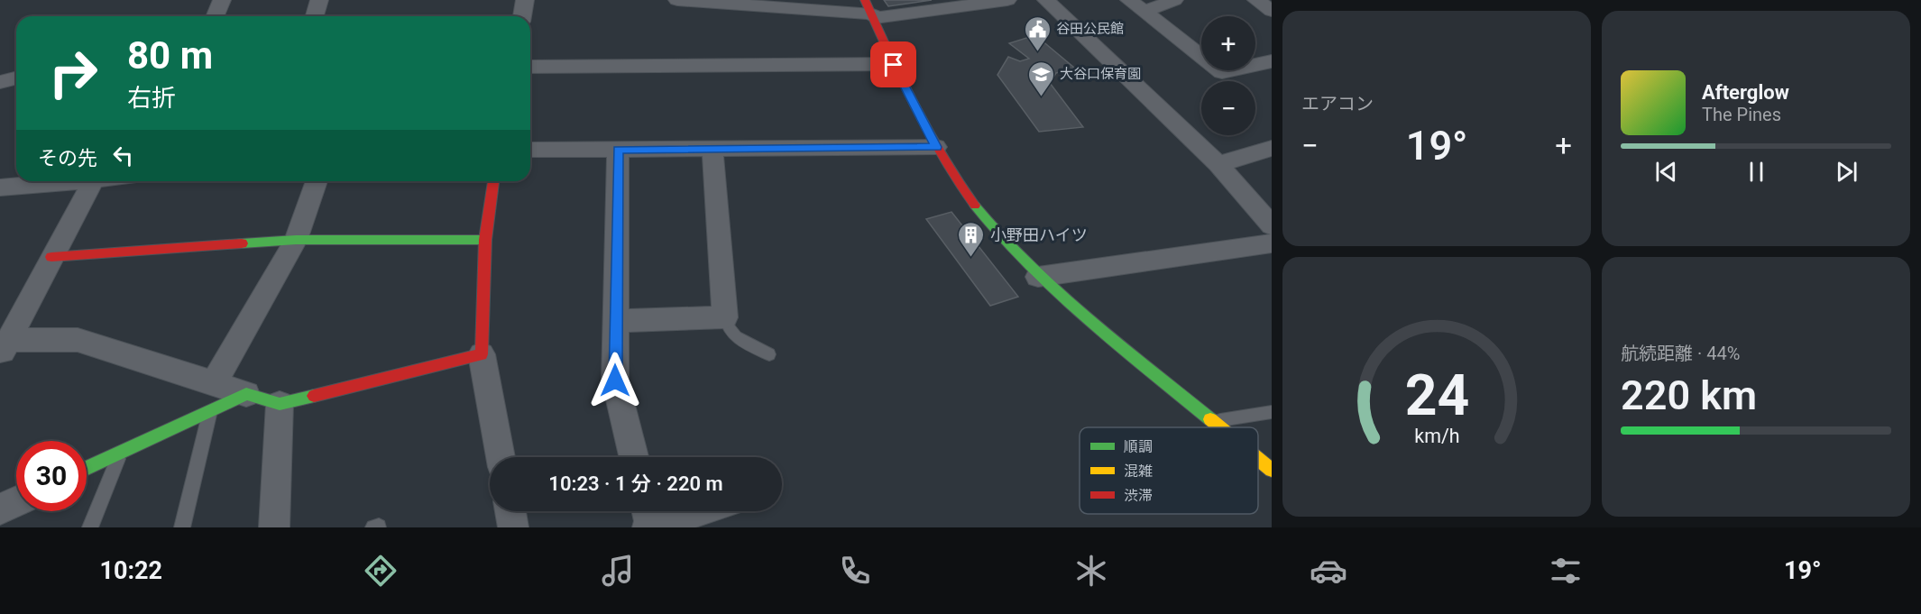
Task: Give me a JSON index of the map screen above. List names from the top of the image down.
{
  "places": {
    "public building": ["谷田公民館"],
    "school or university": ["大谷口保育園"],
    "building": ["小野田ハイツ"]
  },
  "legend": ["順調", "混雑", "渋滞"],
  "page": {
    "tile": [
      "エアコン",
      ["航続距離 · 44%", "220 km"]
    ],
    "map_buttons": ["+", "−"],
    "turn": ["80 m", "右折"],
    "song": ["Afterglow", "The Pines"],
    "heat": ["−", "19°", "+"],
    "then": "その先",
    "limit": "30",
    "trip": "10:23 · 1 分 · 220 m",
    "tabs": ["10:22", "19°"],
    "gauge": ["24", "km/h"]
  }
}
